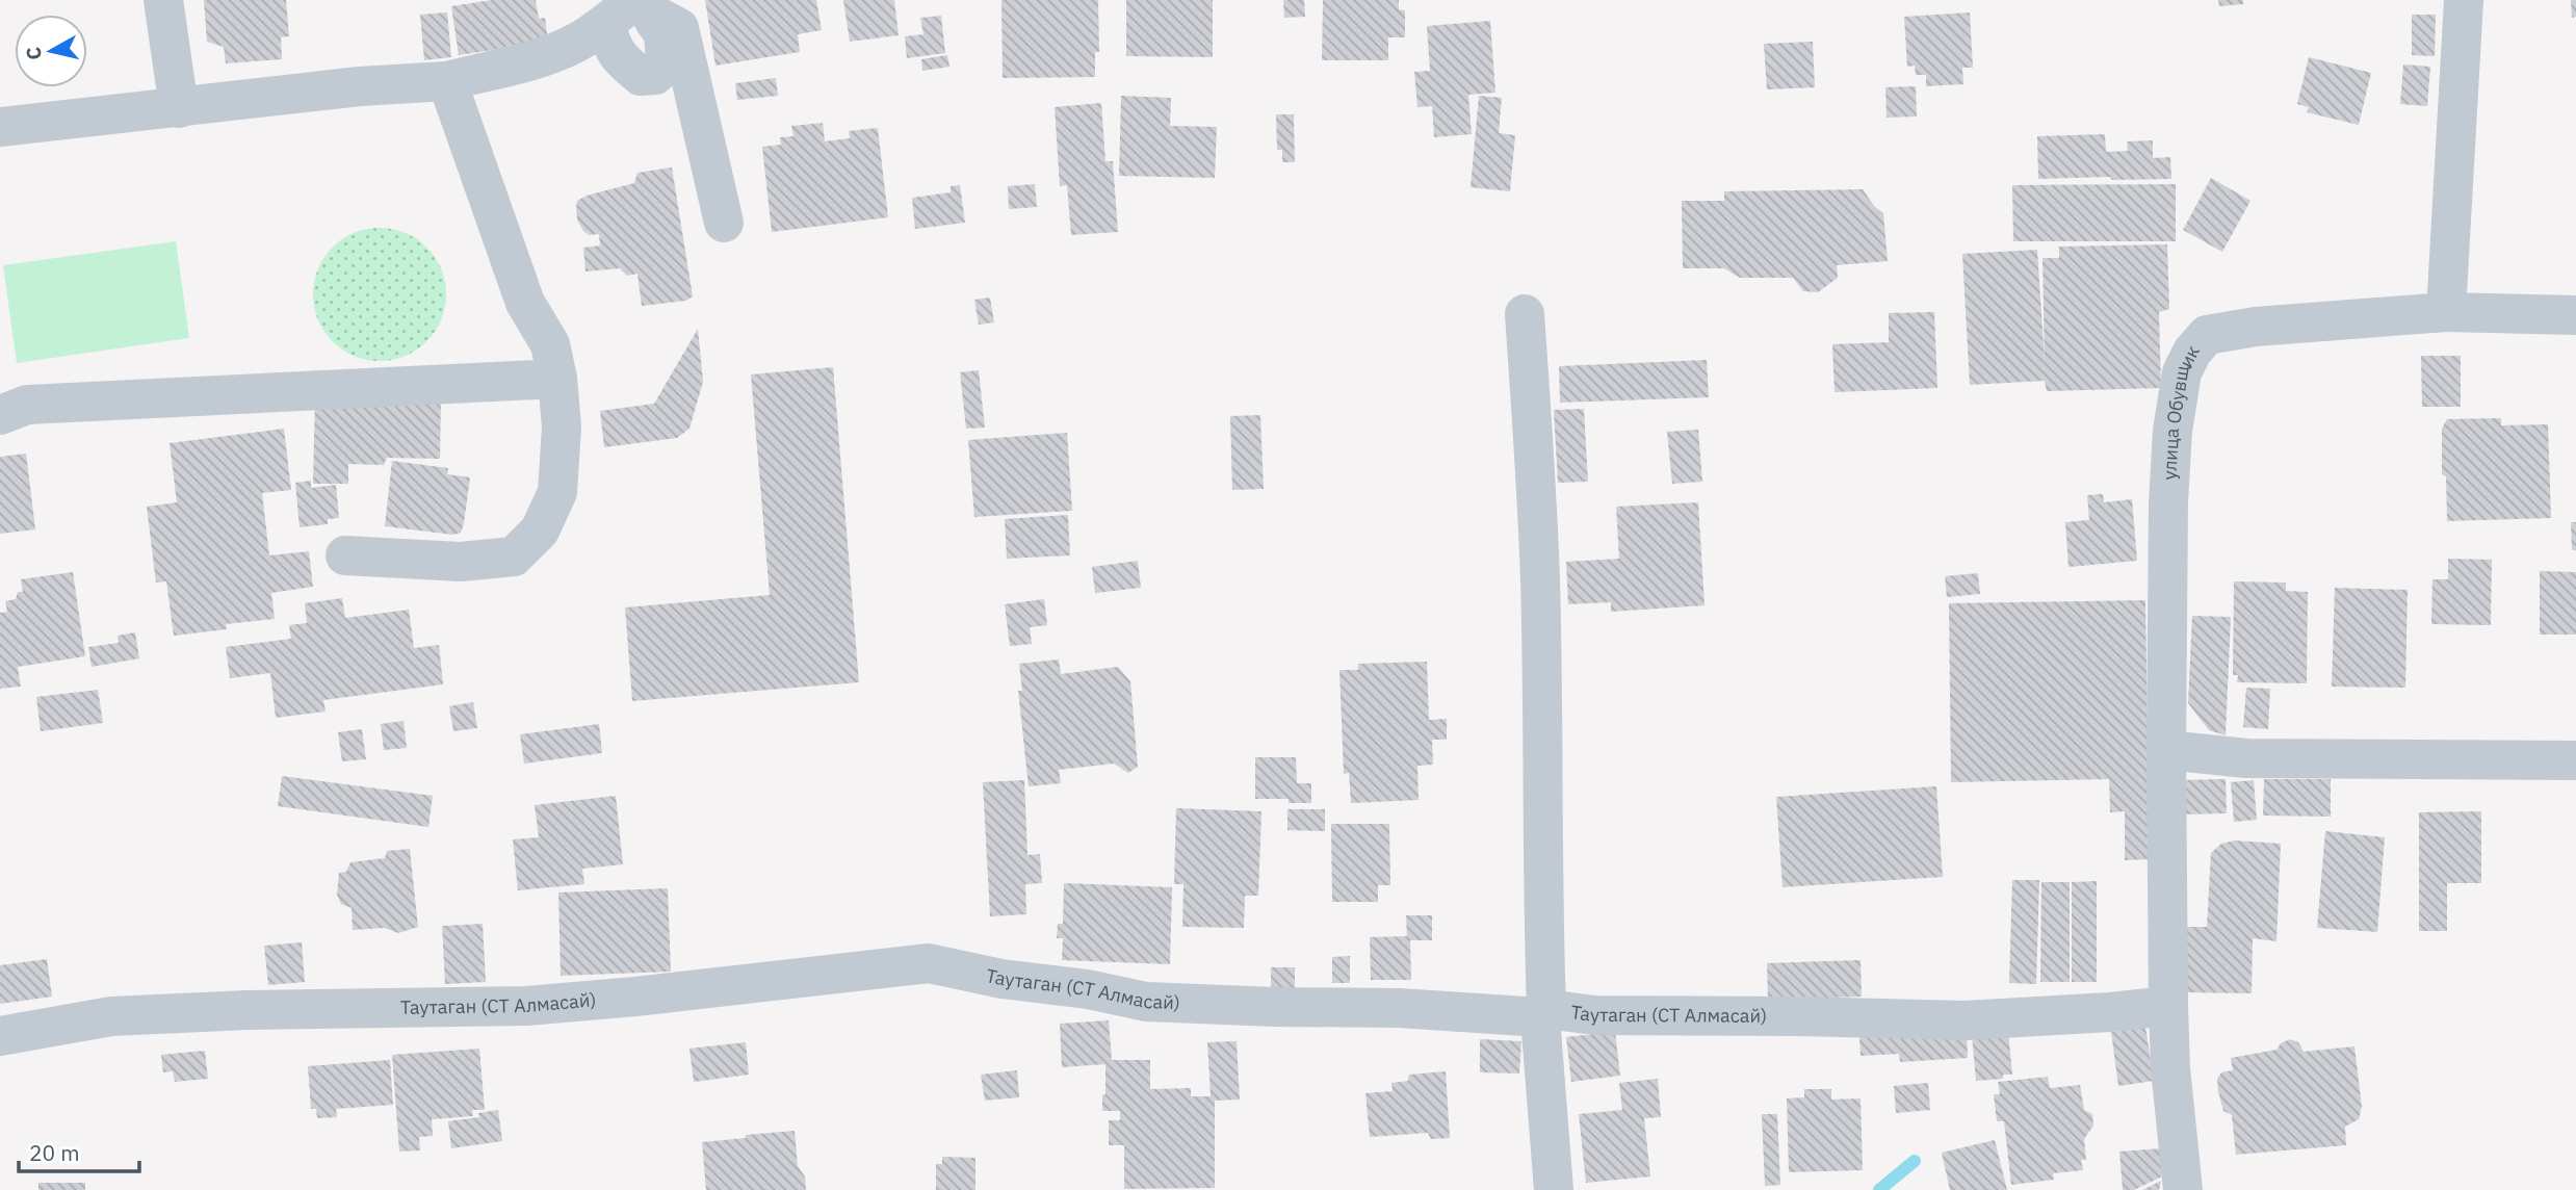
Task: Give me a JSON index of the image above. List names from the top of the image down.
{
  "streets": {
    "street": ["улица Обувщик", "Таутаган (СТ Алмасай)"]
  },
  "crossings": [
    ["улица Обувщик", "Таутаган (СТ Алмасай)"]
  ],
  "scale_bar": "20 m",
  "north": "left"
}
